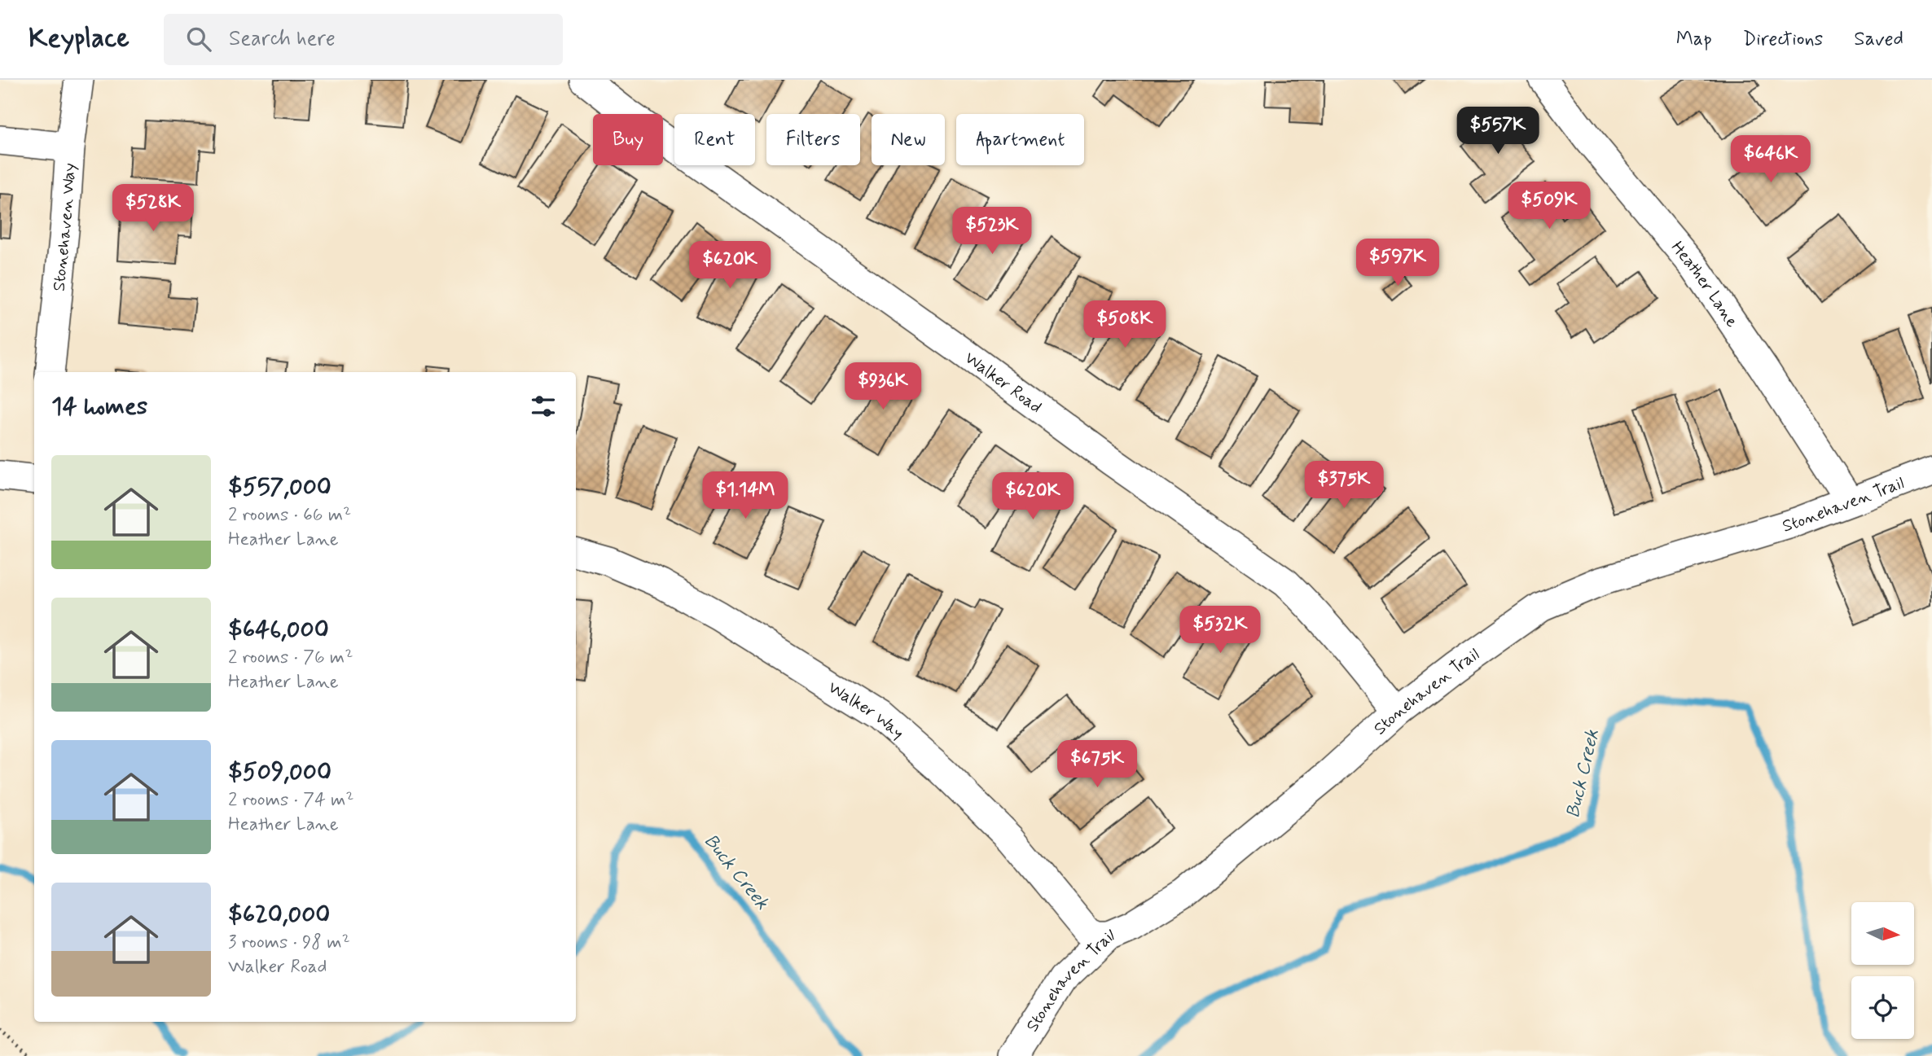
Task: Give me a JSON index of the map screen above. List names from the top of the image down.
{
  "streets": {
    "street": [
      "Stonehaven Way",
      "Heather Lane",
      "Walker Road",
      "Stonehaven Trail",
      "Walker Way"
    ]
  },
  "crossings": [
    ["Heather Lane", "Stonehaven Trail"],
    ["Walker Road", "Stonehaven Trail"],
    ["Stonehaven Trail", "Walker Way"]
  ],
  "water": ["Buck Creek"],
  "north": "right",
  "page": {
    "header": "Keyplace",
    "search": "Search here",
    "nav": ["Map", "Directions", "Saved"],
    "price": [
      "$557K",
      "$646K",
      "$509K",
      "$528K",
      "$523K",
      "$597K",
      "$620K",
      "$508K",
      "$936K",
      "$375K",
      "$1.14M",
      "$620K",
      "$532K",
      "$675K"
    ],
    "chip": [
      "Buy",
      "Rent",
      "Filters",
      "New",
      "Apartment"
    ],
    "heading": "14 homes",
    "list": [
      {
        "name": "$557,000",
        "note": "2 rooms · 66 m² · Heather Lane"
      },
      {
        "name": "$646,000",
        "note": "2 rooms · 76 m² · Heather Lane"
      },
      {
        "name": "$509,000",
        "note": "2 rooms · 74 m² · Heather Lane"
      },
      {
        "name": "$620,000",
        "note": "3 rooms · 98 m² · Walker Road"
      }
    ]
  }
}
